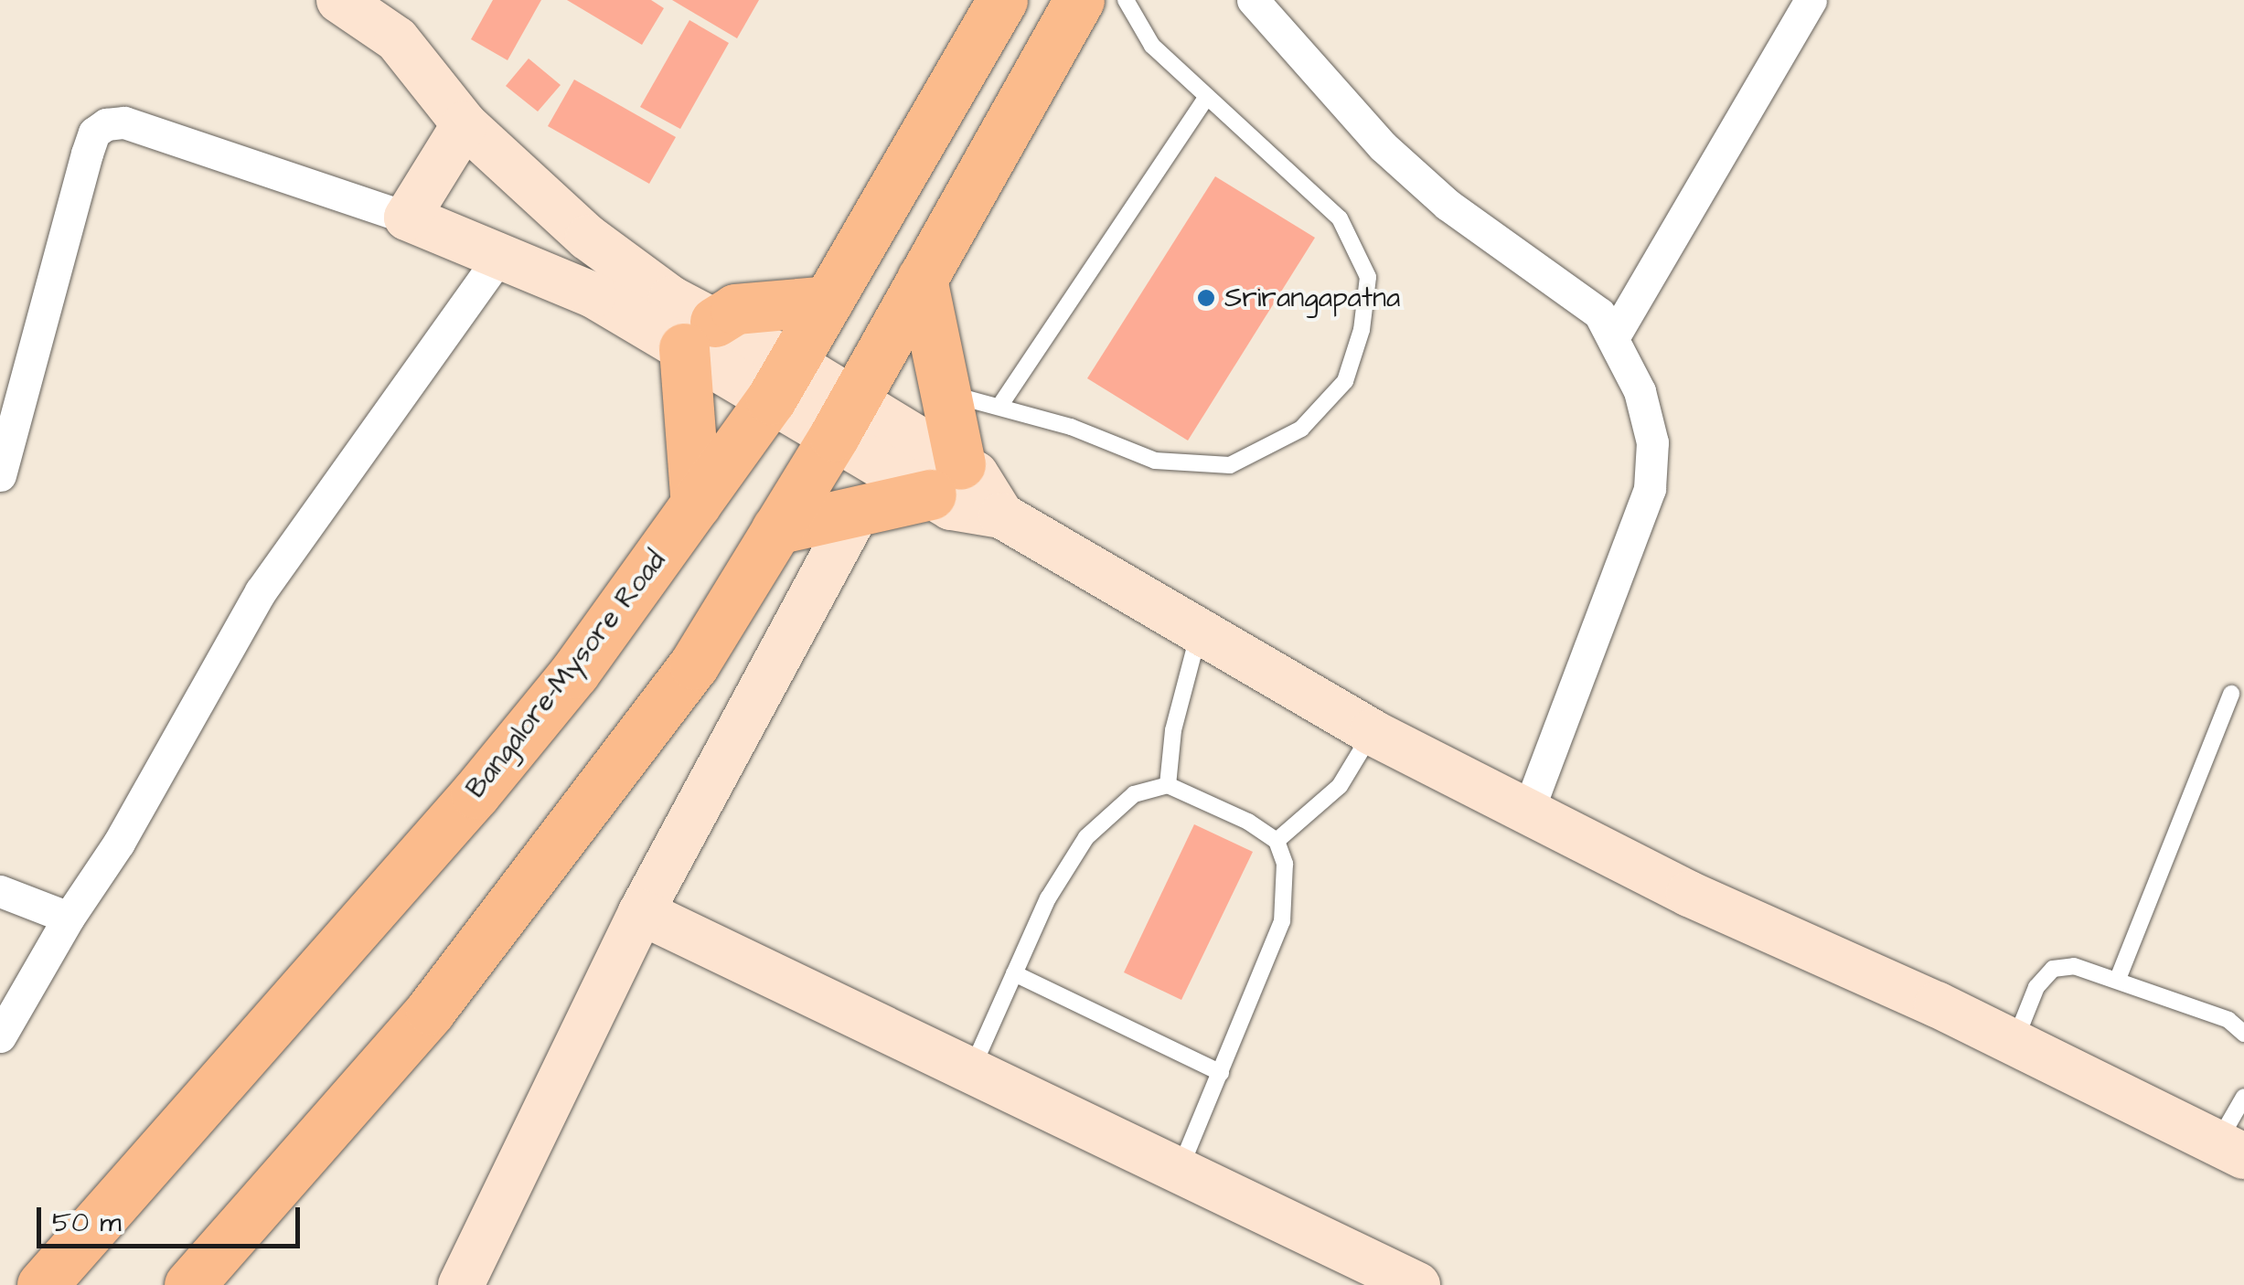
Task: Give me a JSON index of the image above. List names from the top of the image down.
{
  "streets": {
    "highway": ["Bangalore-Mysore Road"]
  },
  "places": ["Srirangapatna"],
  "scale_bar": "50 m"
}
